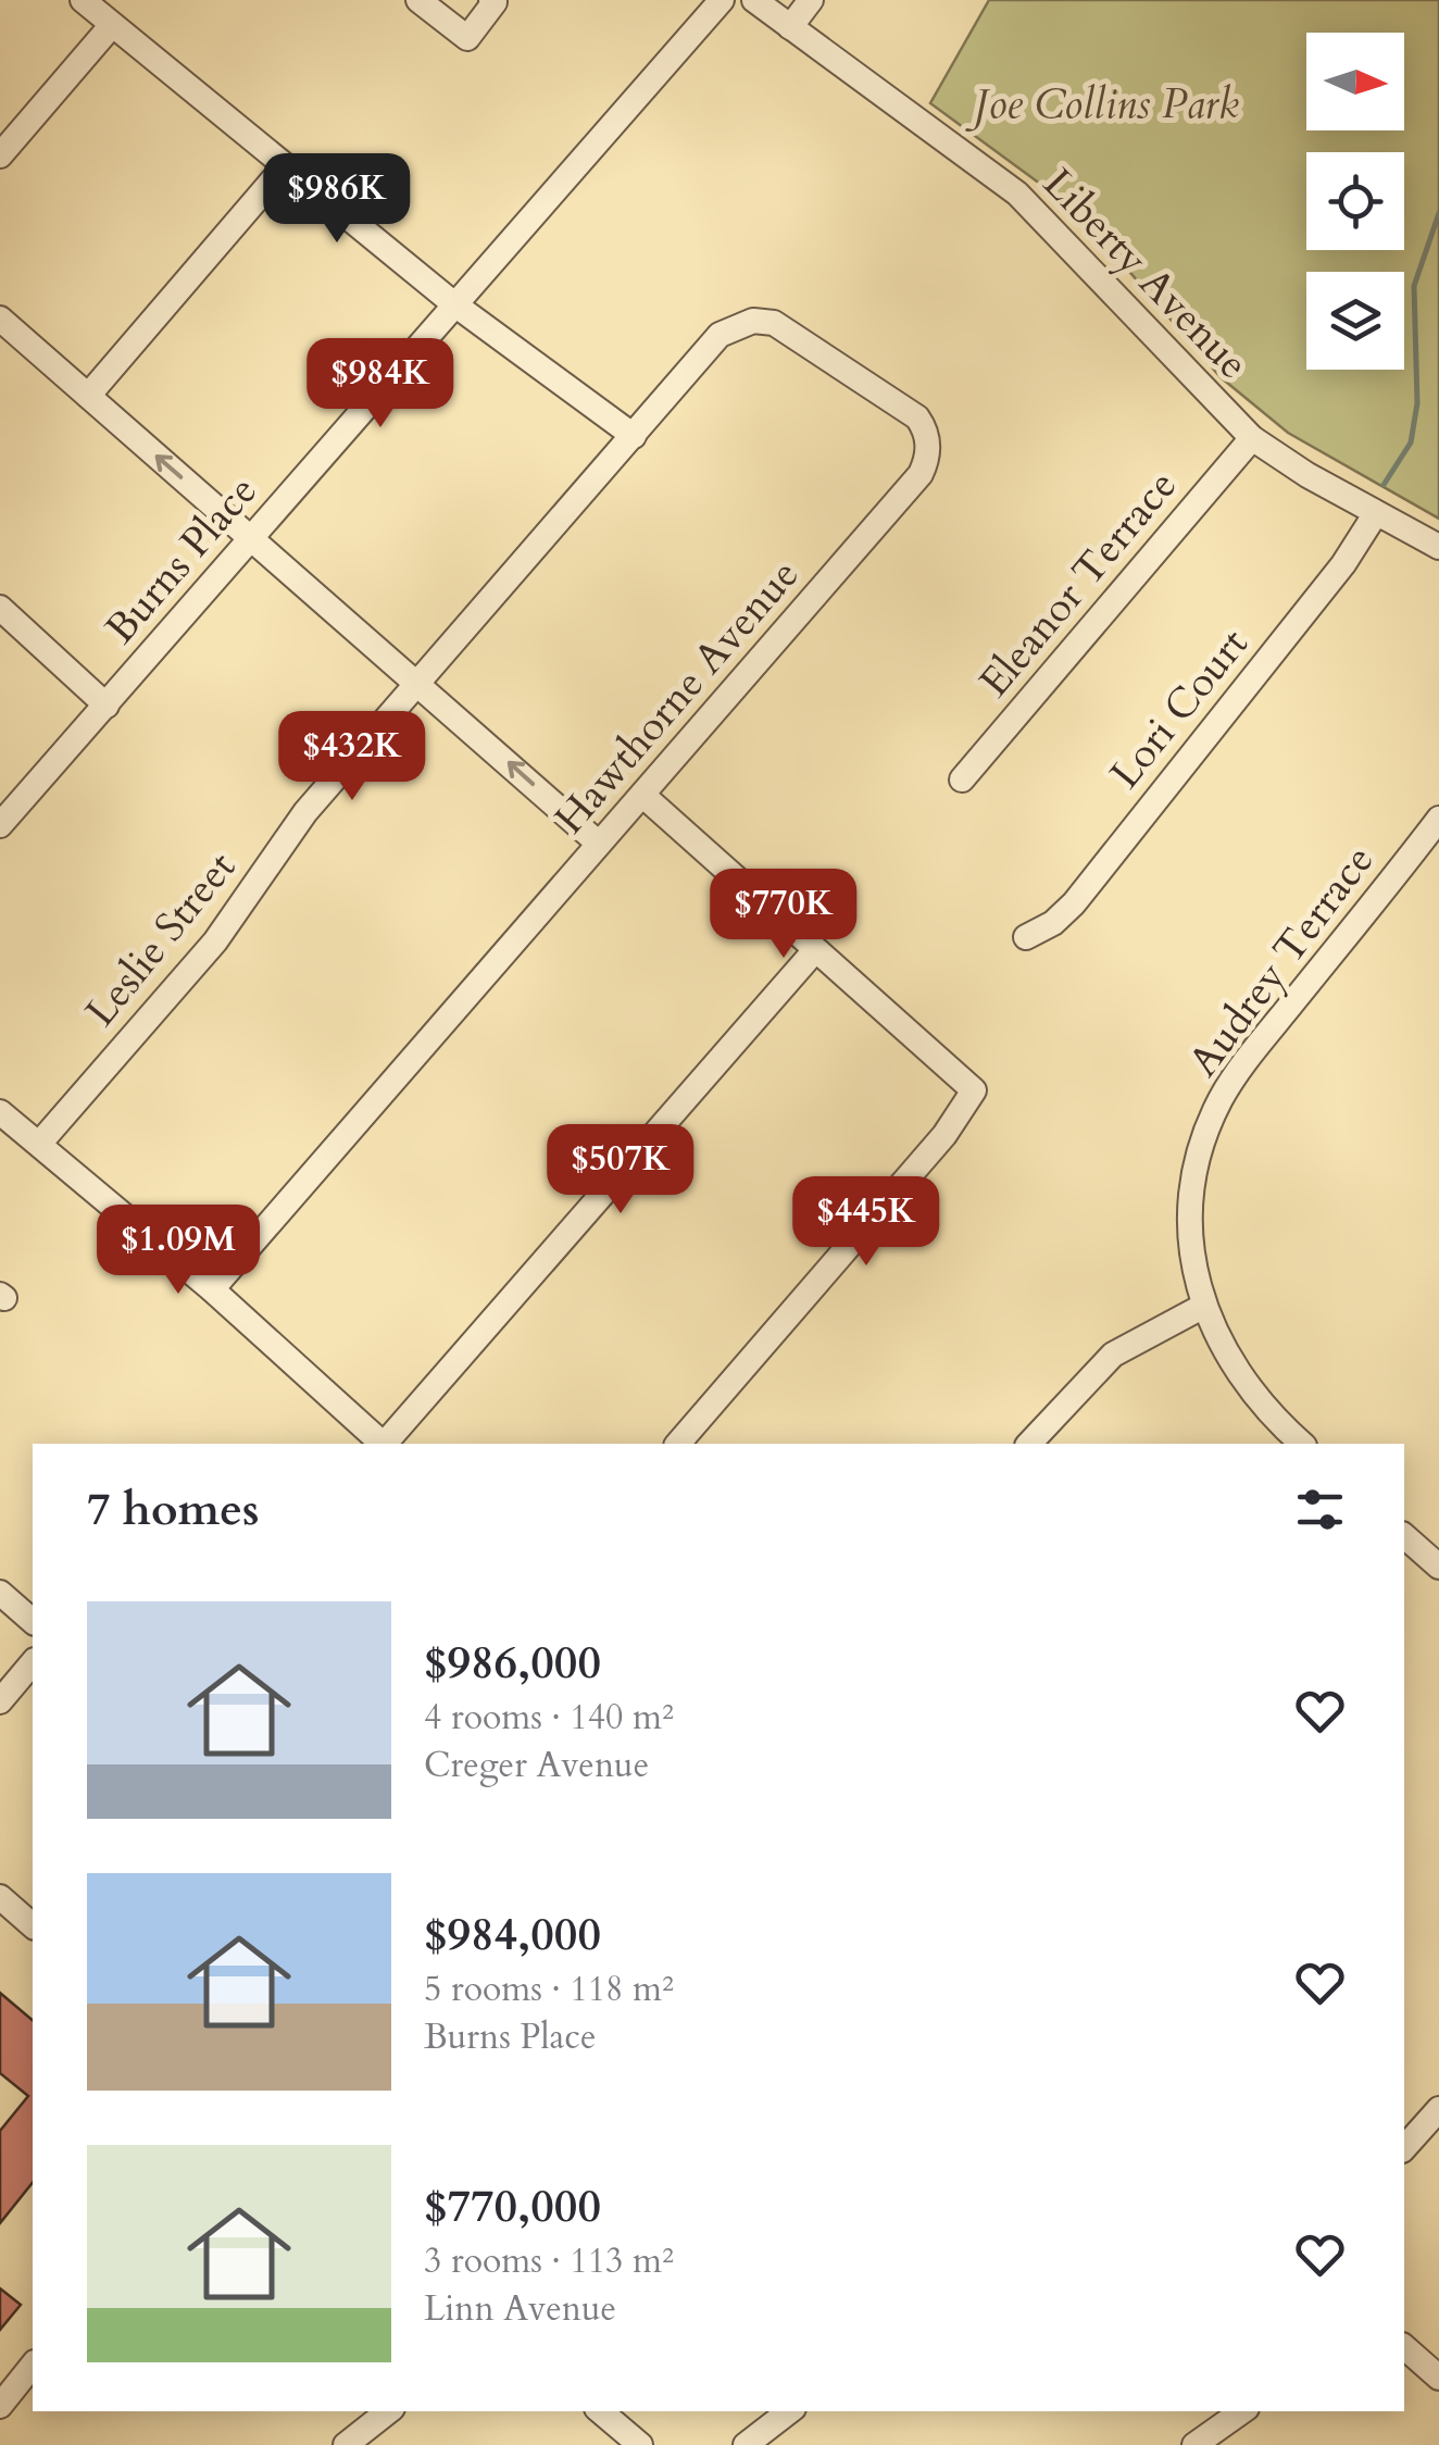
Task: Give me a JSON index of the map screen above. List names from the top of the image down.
{
  "streets": {
    "street": [
      "Liberty Avenue",
      "Burns Place",
      "Eleanor Terrace",
      "Hawthorne Avenue",
      "Lori Court",
      "Leslie Street",
      "Audrey Terrace"
    ]
  },
  "crossings": [
    ["Liberty Avenue", "Eleanor Terrace"],
    ["Liberty Avenue", "Lori Court"],
    ["Hawthorne Avenue", "Leslie Street"]
  ],
  "parks": ["Joe Collins Park"],
  "north": "right",
  "page": {
    "price": [
      "$986K",
      "$984K",
      "$432K",
      "$770K",
      "$507K",
      "$445K",
      "$1.09M"
    ],
    "heading": "7 homes",
    "list": [
      {
        "name": "$986,000",
        "note": "4 rooms · 140 m² · Creger Avenue"
      },
      {
        "name": "$984,000",
        "note": "5 rooms · 118 m² · Burns Place"
      },
      {
        "name": "$770,000",
        "note": "3 rooms · 113 m² · Linn Avenue"
      }
    ]
  }
}
